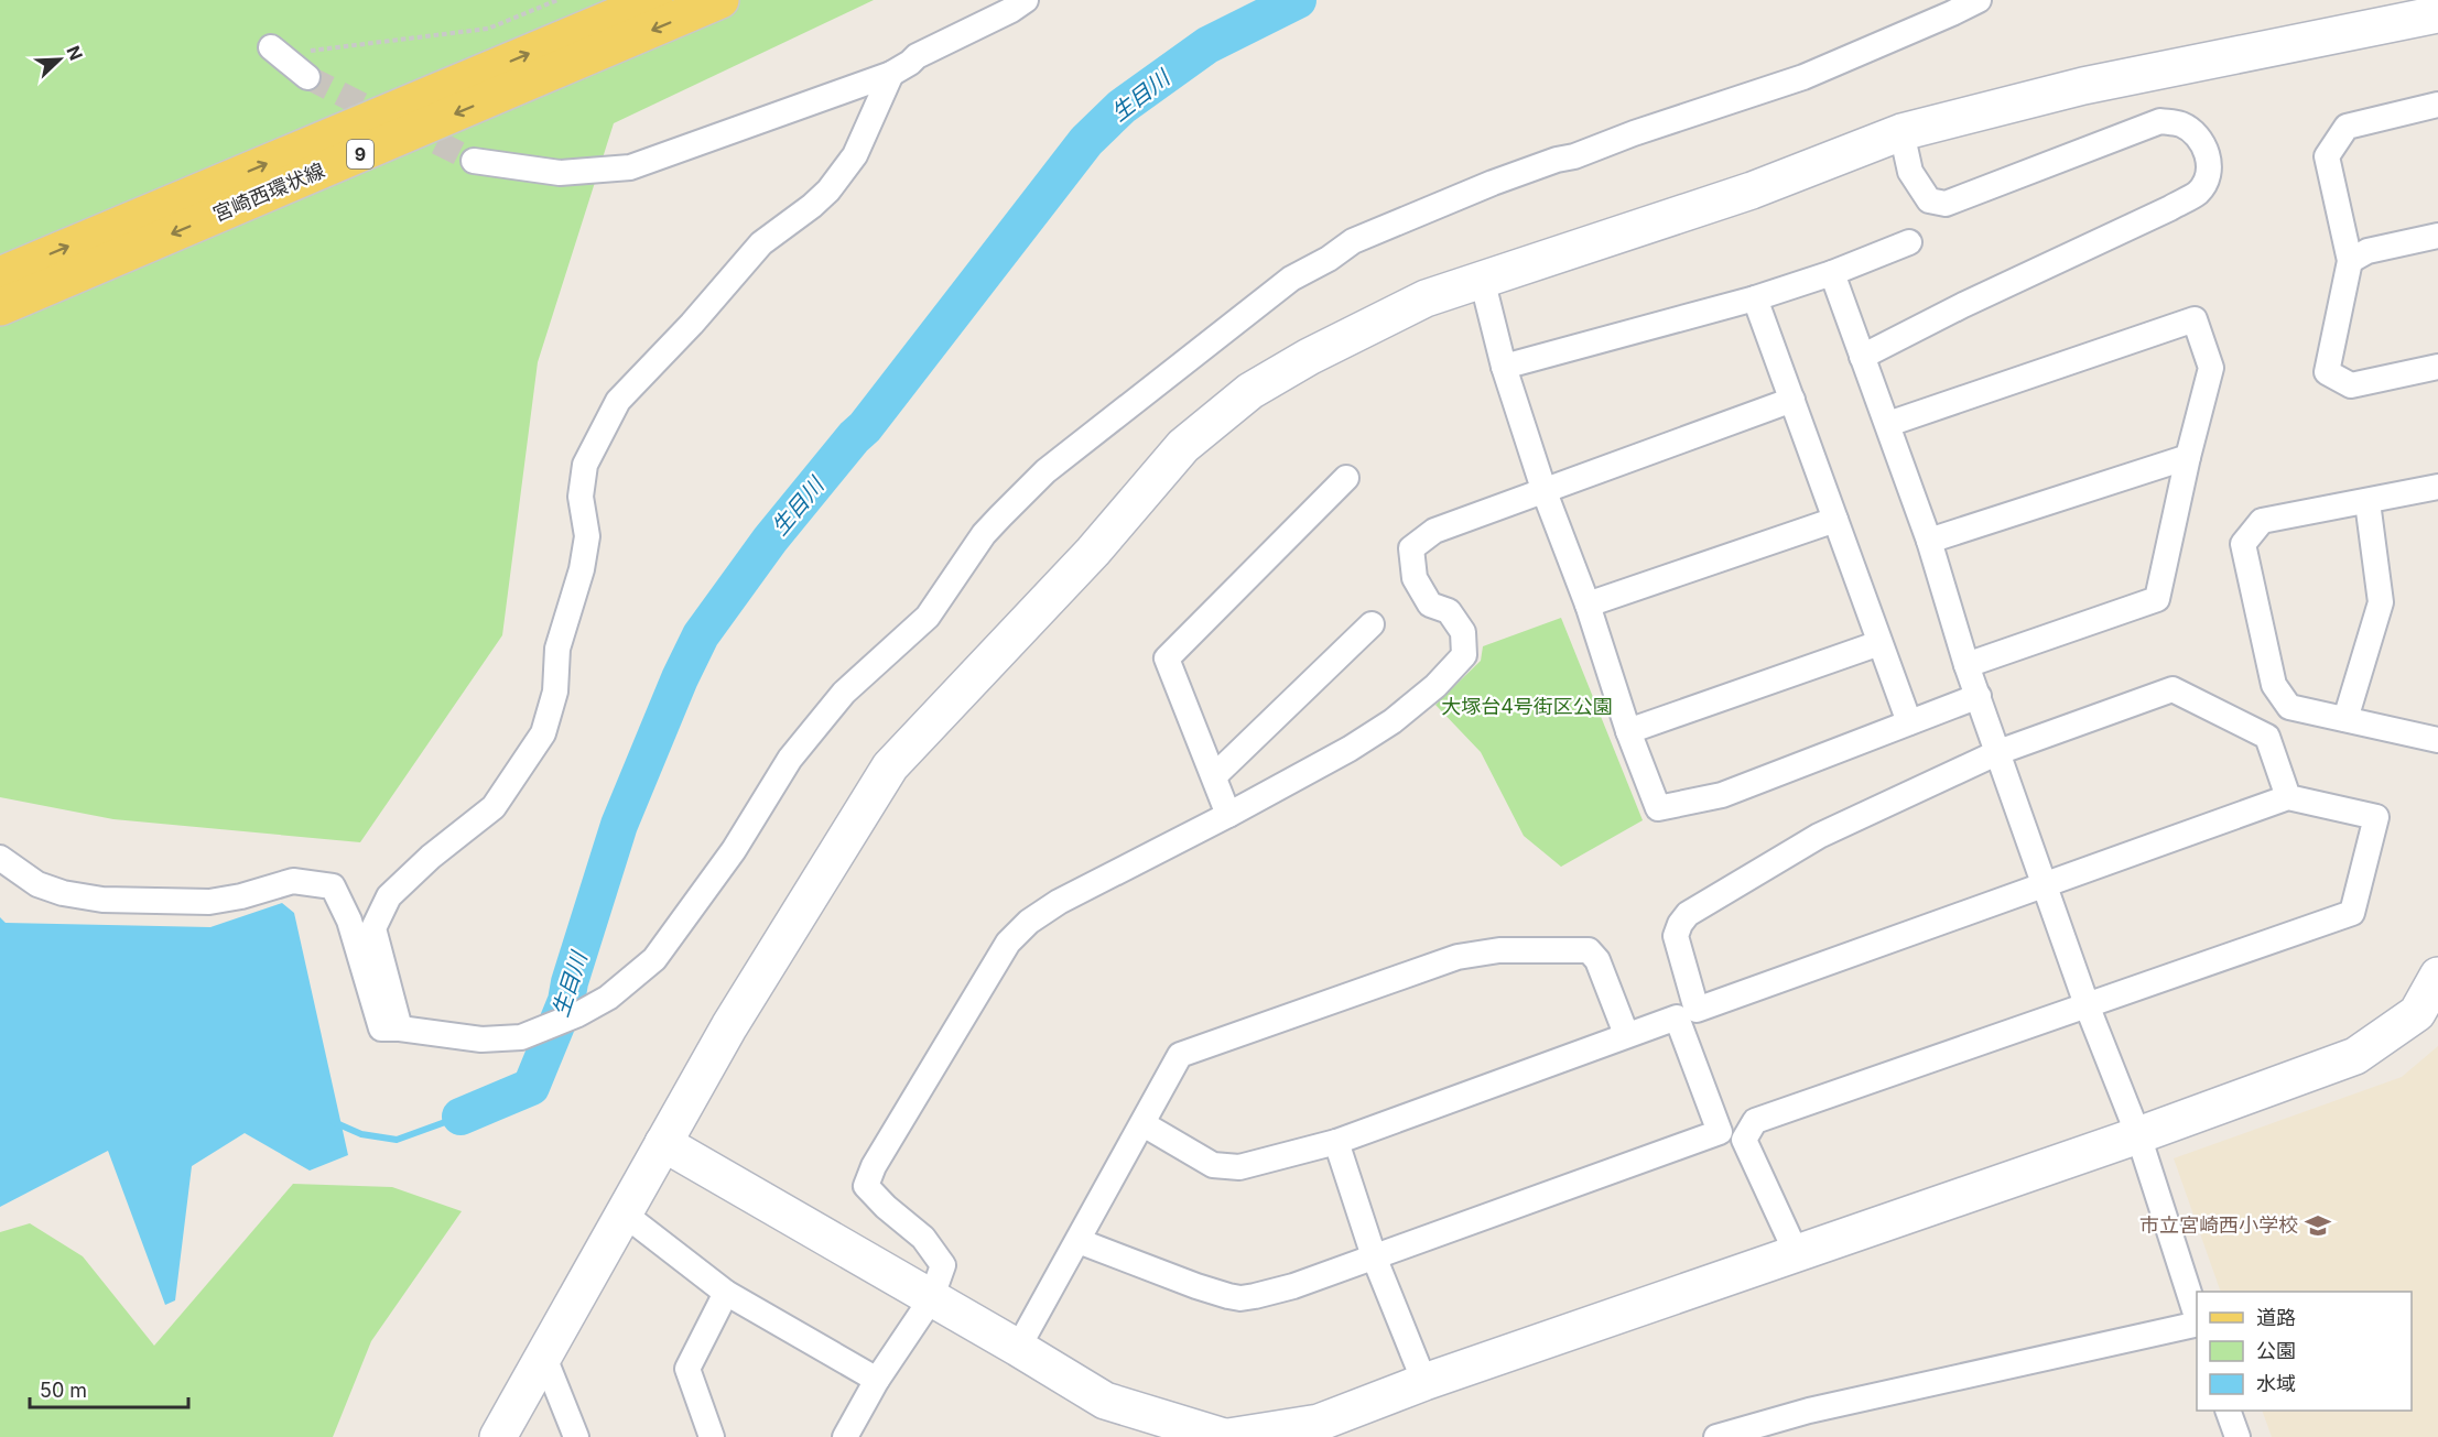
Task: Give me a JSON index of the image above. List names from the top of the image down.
{
  "streets": {
    "main road": ["9", "宮崎西環状線"]
  },
  "water": ["生目川"],
  "parks": ["大塚台4号街区公園"],
  "places": {
    "school or university": ["市立宮崎西小学校"]
  },
  "legend": ["道路", "公園", "水域"],
  "scale_bar": "50 m",
  "north": "top right"
}
